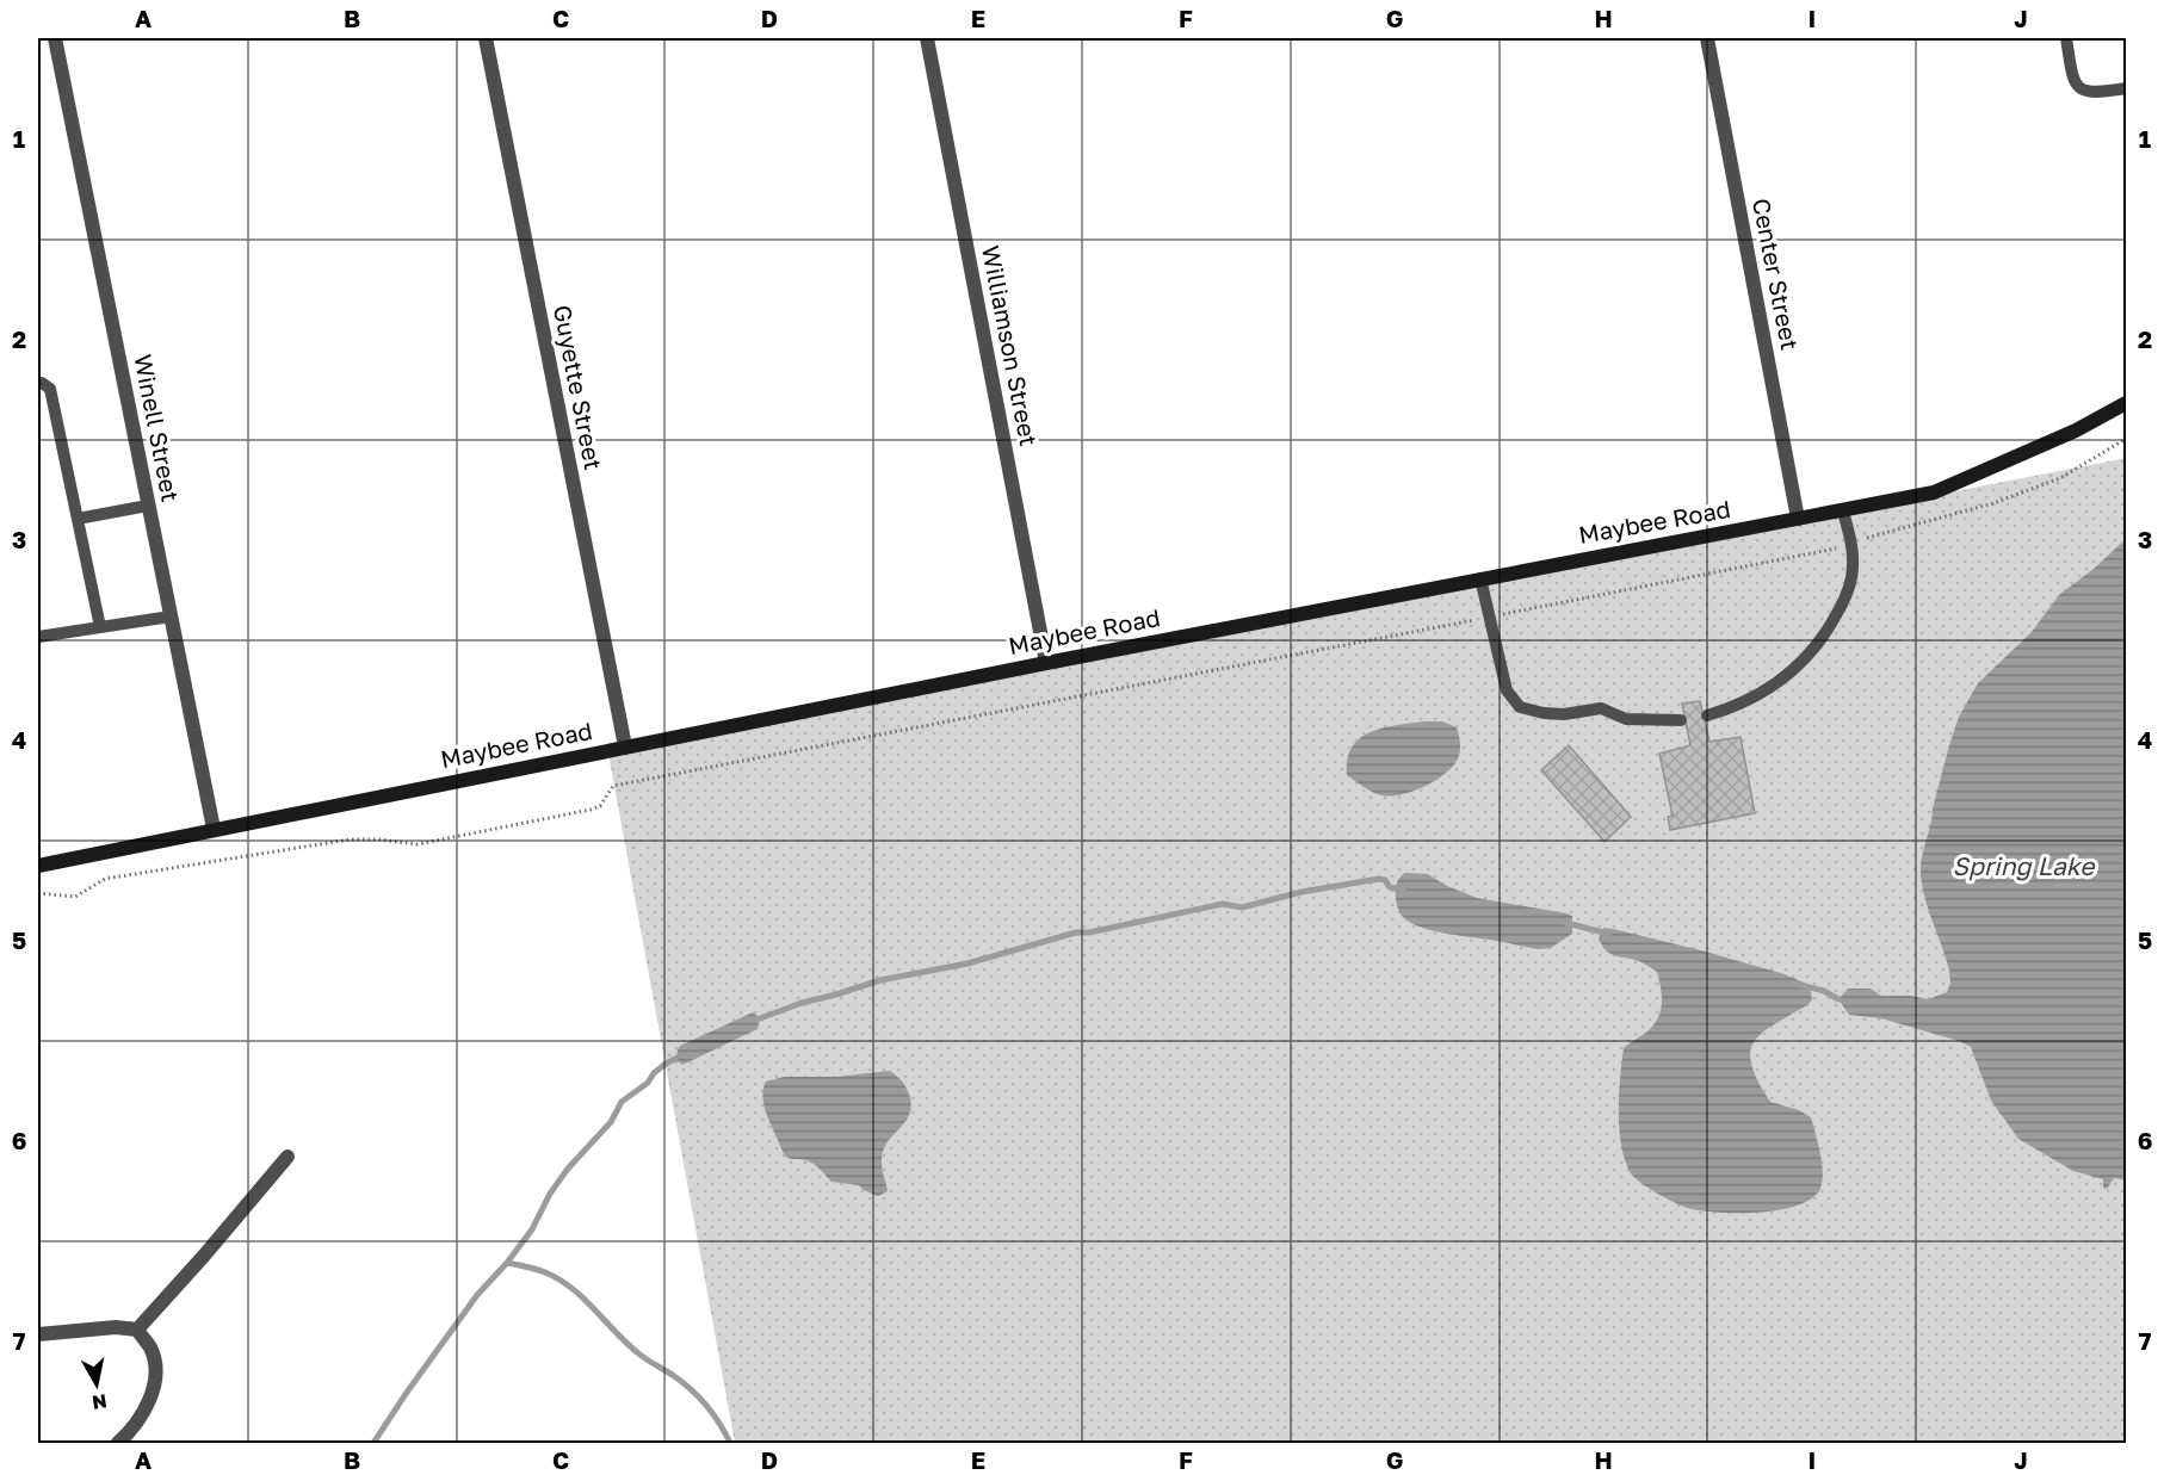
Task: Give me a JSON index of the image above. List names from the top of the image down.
{
  "streets": {
    "main road": ["Maybee Road"],
    "street": [
      "Center Street",
      "Williamson Street",
      "Guyette Street",
      "Winell Street"
    ]
  },
  "crossings": [
    ["Center Street", "Maybee Road"],
    ["Williamson Street", "Maybee Road"],
    ["Guyette Street", "Maybee Road"],
    ["Winell Street", "Maybee Road"]
  ],
  "water": ["Spring Lake"],
  "north": "bottom",
  "grid": {
    "columns": [
      "A",
      "B",
      "C",
      "D",
      "E",
      "F",
      "G",
      "H",
      "I",
      "J"
    ],
    "rows": [
      "1",
      "2",
      "3",
      "4",
      "5",
      "6",
      "7"
    ]
  }
}
